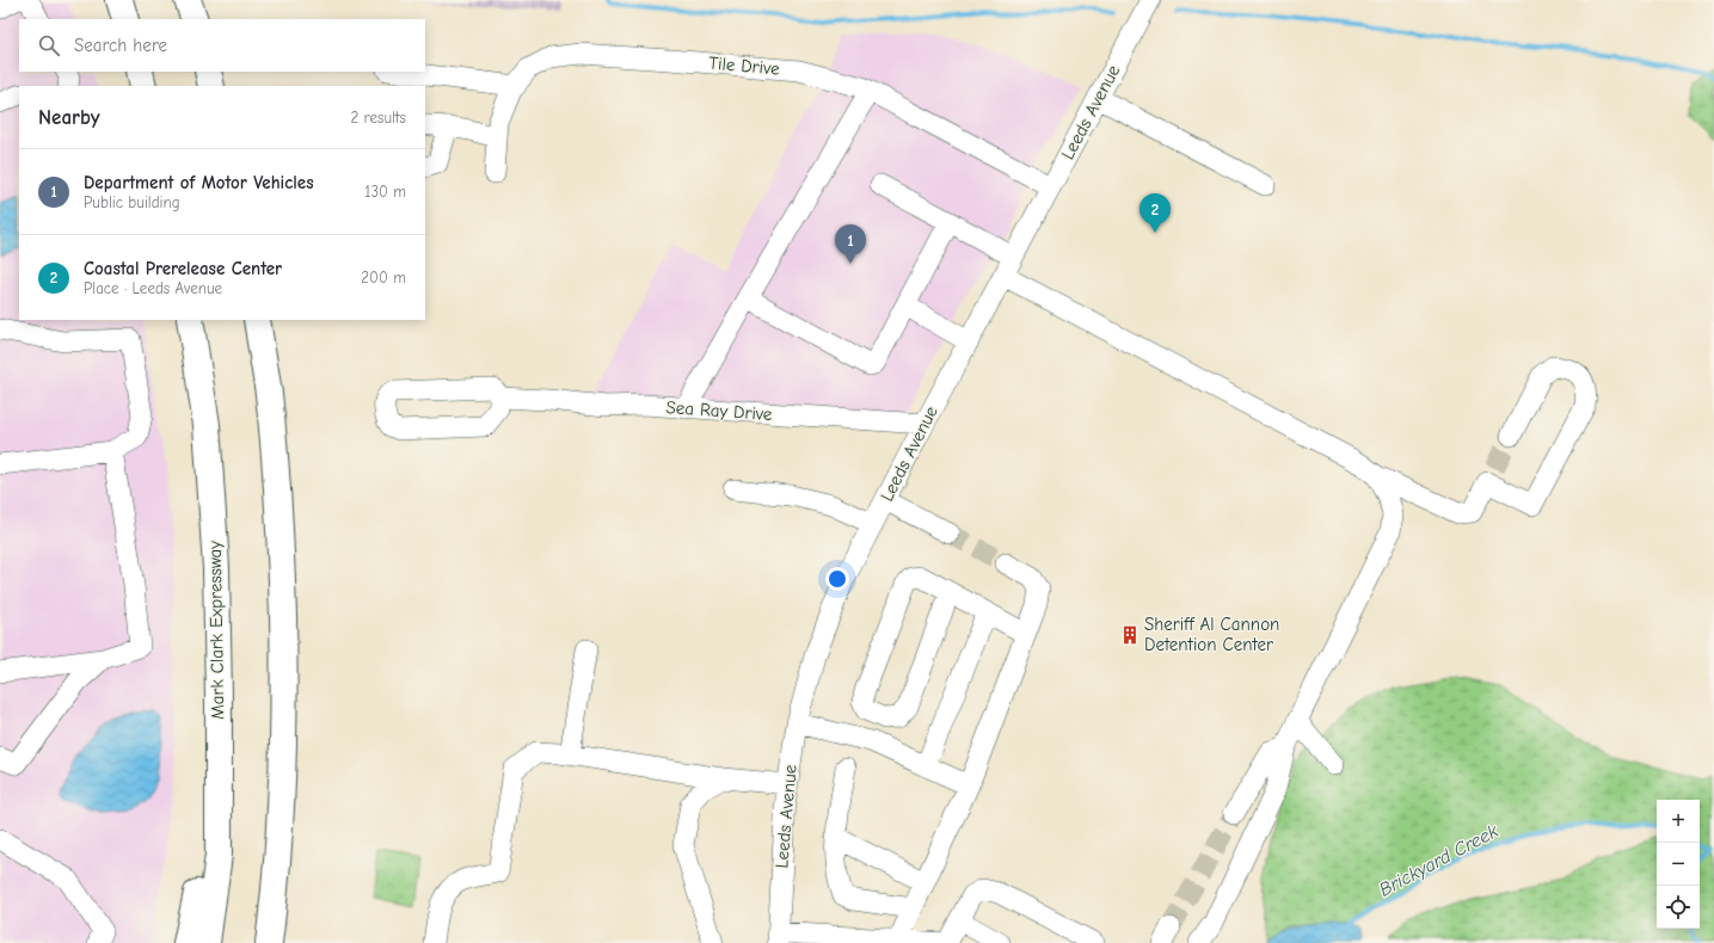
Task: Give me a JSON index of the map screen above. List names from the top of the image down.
{
  "streets": {
    "highway": ["Mark Clark Expressway"],
    "street": ["Tile Drive", "Leeds Avenue", "Sea Ray Drive"]
  },
  "crossings": [
    ["Tile Drive", "Leeds Avenue"],
    ["Leeds Avenue", "Sea Ray Drive"]
  ],
  "water": ["Brickyard Creek"],
  "places": {
    "building": ["Sheriff Al Cannon Detention Center"]
  },
  "page": {
    "search": "Search here",
    "heading": ["Nearby", "2 results"],
    "list": [
      {
        "mark": "1",
        "name": "Department of Motor Vehicles",
        "note": "Public building",
        "value": "130 m"
      },
      {
        "mark": "2",
        "name": "Coastal Prerelease Center",
        "note": "Place · Leeds Avenue",
        "value": "200 m"
      }
    ],
    "pins": ["2", "1"],
    "map_buttons": ["+", "−"]
  }
}
